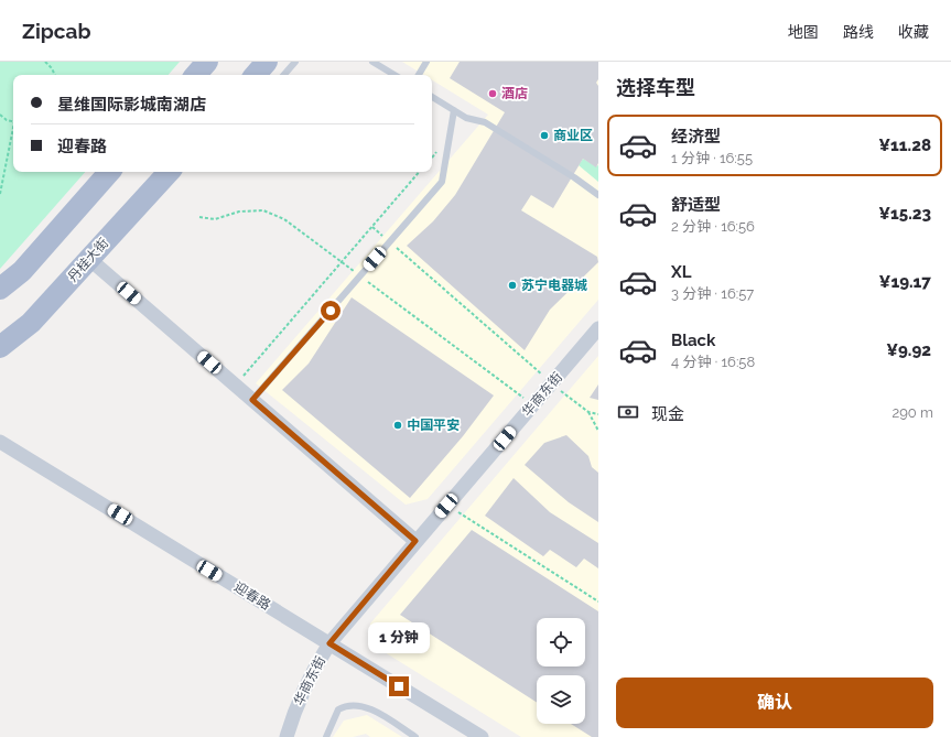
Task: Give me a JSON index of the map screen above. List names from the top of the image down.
{
  "streets": {
    "main road": ["丹桂大街"],
    "street": ["华商东街", "迎春路"]
  },
  "crossings": [
    ["华商东街", "迎春路"]
  ],
  "places": [
    "酒店",
    "商业区",
    "苏宁电器城",
    "中国平安"
  ],
  "page": {
    "header": "Zipcab",
    "nav": ["地图", "路线", "收藏"],
    "heading": "选择车型",
    "banner": ["星维国际影城南湖店", "迎春路"],
    "list": [
      {
        "name": "经济型",
        "note": "1 分钟 · 16:55",
        "value": "¥11.28"
      },
      {
        "name": "舒适型",
        "note": "2 分钟 · 16:56",
        "value": "¥15.23"
      },
      {
        "name": "XL",
        "note": "3 分钟 · 16:57",
        "value": "¥19.17"
      },
      {
        "name": "Black",
        "note": "4 分钟 · 16:58",
        "value": "¥9.92"
      }
    ],
    "pay": ["现金", "290 m"],
    "bubble": "1 分钟",
    "buttons": "确认"
  }
}
